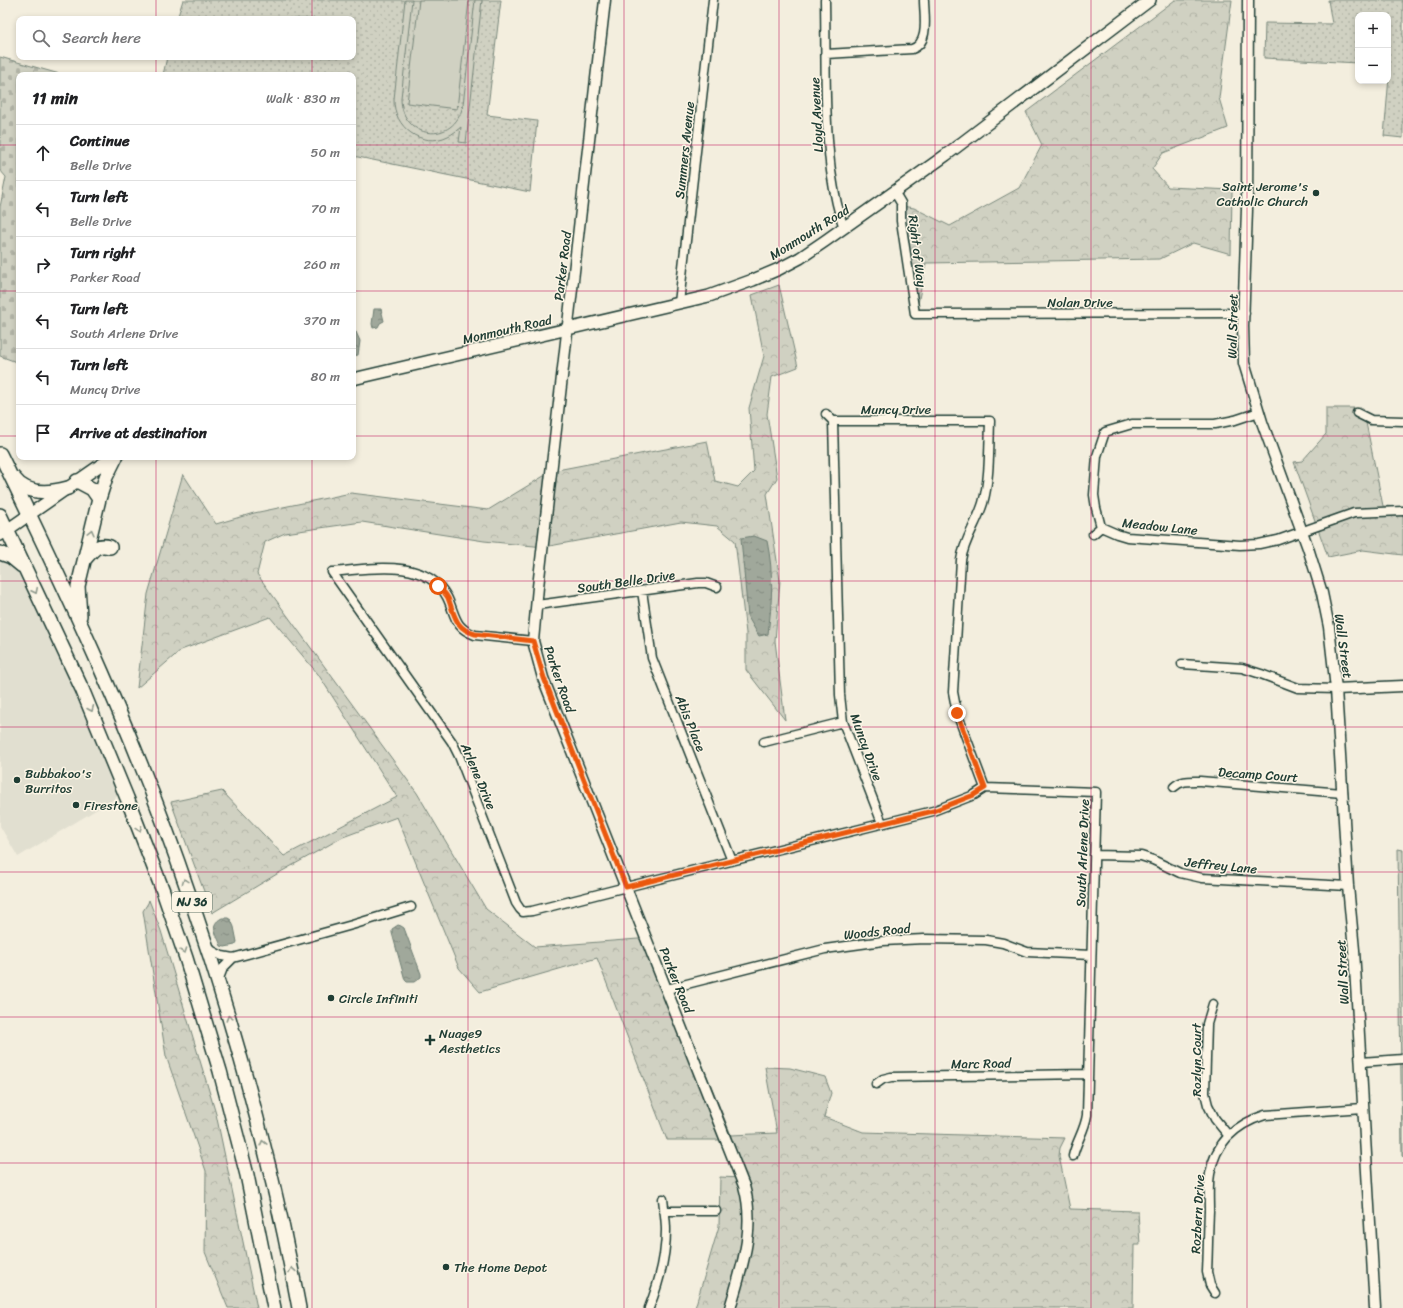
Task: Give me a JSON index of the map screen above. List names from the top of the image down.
{
  "streets": {
    "highway": ["NJ 36"],
    "main road": ["Monmouth Road"],
    "street": [
      "Lloyd Avenue",
      "Summers Avenue",
      "Right of Way",
      "Parker Road",
      "Nolan Drive",
      "Wall Street",
      "Muncy Drive",
      "Meadow Lane",
      "South Belle Drive",
      "Abis Place",
      "Decamp Court",
      "Arlene Drive",
      "South Arlene Drive",
      "Jeffrey Lane",
      "Woods Road",
      "Rozlyn Court",
      "Marc Road",
      "Rozbern Drive"
    ]
  },
  "crossings": [
    ["Lloyd Avenue", "Monmouth Road"],
    ["Summers Avenue", "Monmouth Road"],
    ["Monmouth Road", "Right of Way"],
    ["Monmouth Road", "Parker Road"],
    ["Right of Way", "Nolan Drive"],
    ["Parker Road", "South Belle Drive"],
    ["Parker Road", "Arlene Drive"],
    ["Parker Road", "Woods Road"],
    ["Nolan Drive", "Wall Street"],
    ["Wall Street", "Meadow Lane"],
    ["Wall Street", "Decamp Court"],
    ["Wall Street", "Jeffrey Lane"],
    ["Wall Street", "Rozbern Drive"],
    ["Muncy Drive", "South Arlene Drive"],
    ["South Belle Drive", "Abis Place"],
    ["South Arlene Drive", "Jeffrey Lane"],
    ["South Arlene Drive", "Woods Road"],
    ["South Arlene Drive", "Marc Road"],
    ["Rozlyn Court", "Rozbern Drive"]
  ],
  "places": {
    "other": [
      "Saint Jerome's Catholic Church",
      "Bubbakoo's Burritos",
      "Firestone",
      "Circle Infiniti",
      "The Home Depot"
    ],
    "health": ["Nuage9 Aesthetics"]
  },
  "page": {
    "map_buttons": ["+", "−"],
    "search": "Search here",
    "heading": ["11 min", "Walk · 830 m"],
    "list": [
      ["Continue", "Belle Drive", "50 m"],
      ["Turn left", "Belle Drive", "70 m"],
      ["Turn right", "Parker Road", "260 m"],
      ["Turn left", "South Arlene Drive", "370 m"],
      ["Turn left", "Muncy Drive", "80 m"],
      "Arrive at destination"
    ]
  }
}
